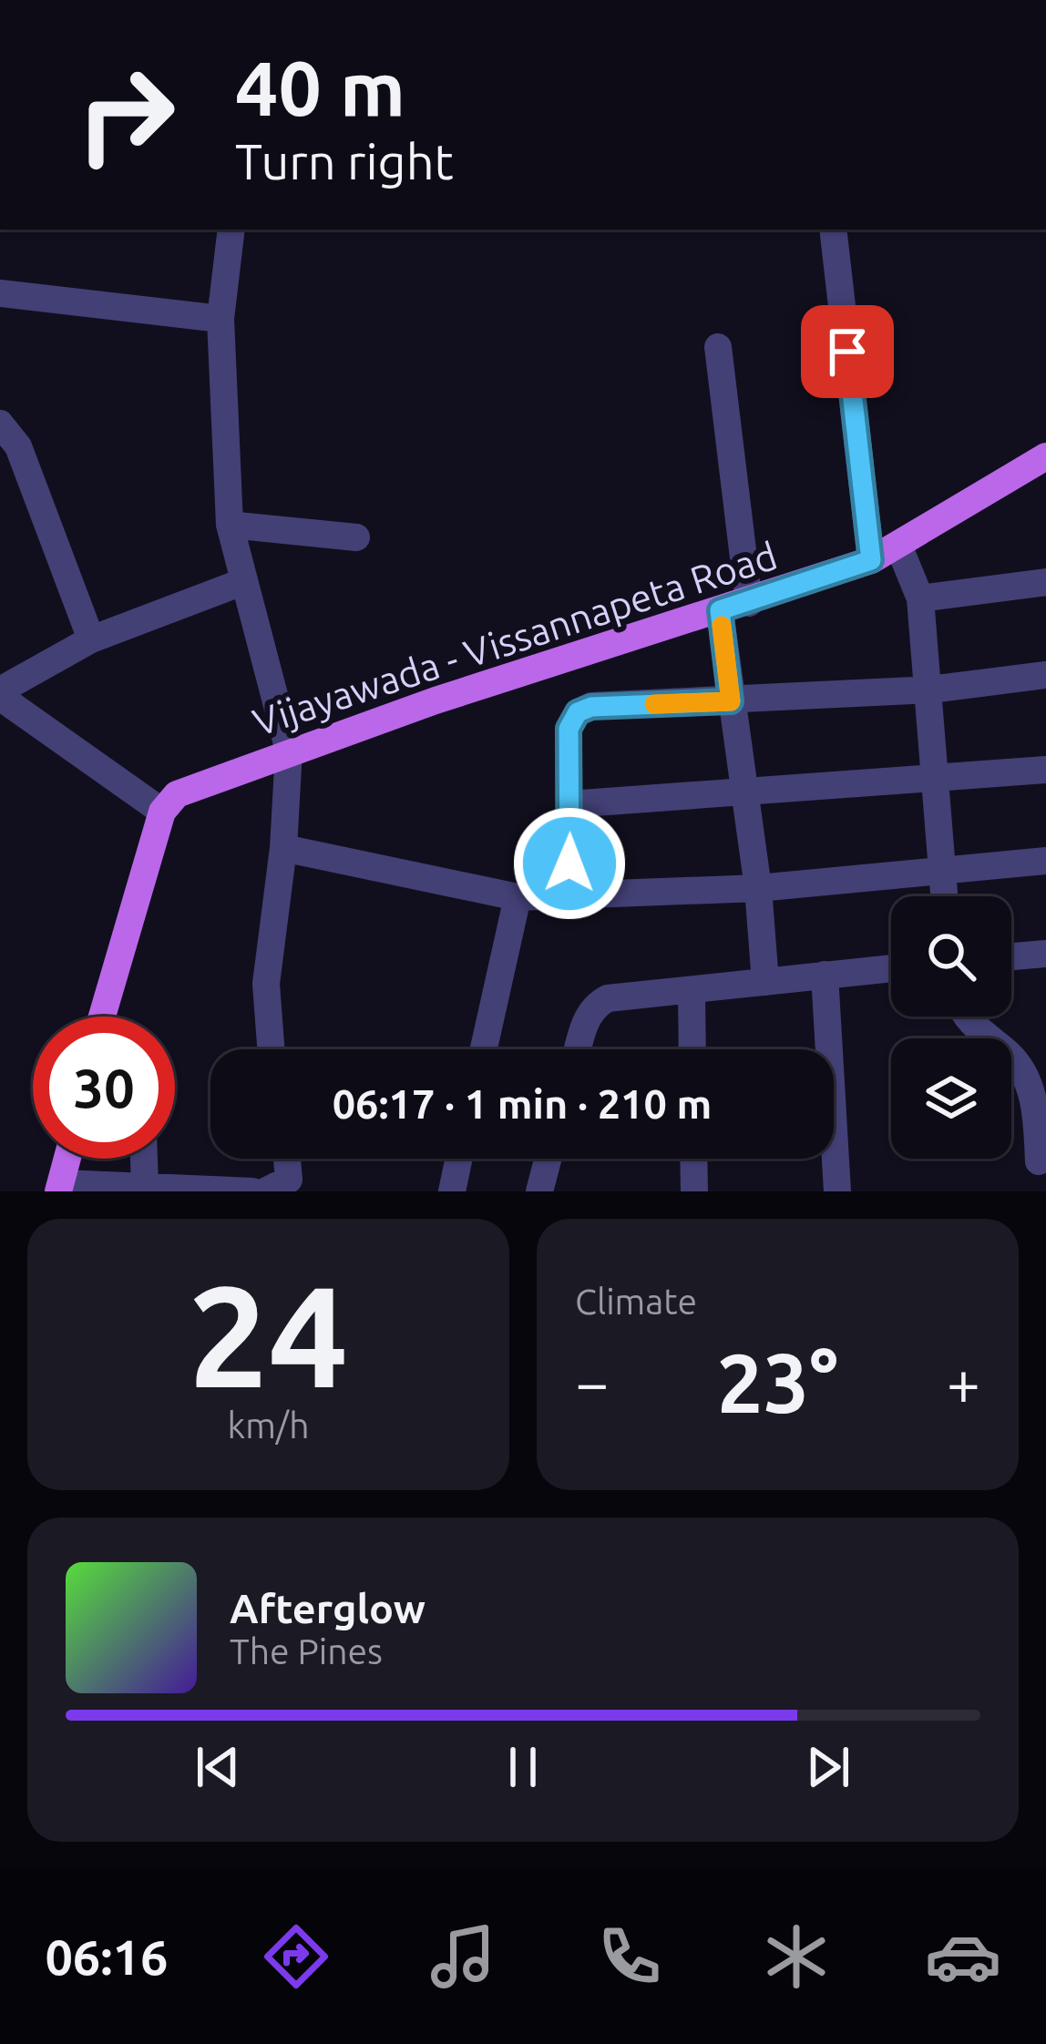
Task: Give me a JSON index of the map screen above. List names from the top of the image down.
{
  "streets": {
    "main road": ["Vijayawada - Vissannapeta Road"]
  },
  "page": {
    "turn": ["40 m", "Turn right"],
    "limit": "30",
    "trip": "06:17 · 1 min · 210 m",
    "tile": [
      ["24", "km/h"],
      "Climate"
    ],
    "heat": ["−", "23°", "+"],
    "song": ["Afterglow", "The Pines"],
    "tabs": "06:16"
  }
}
